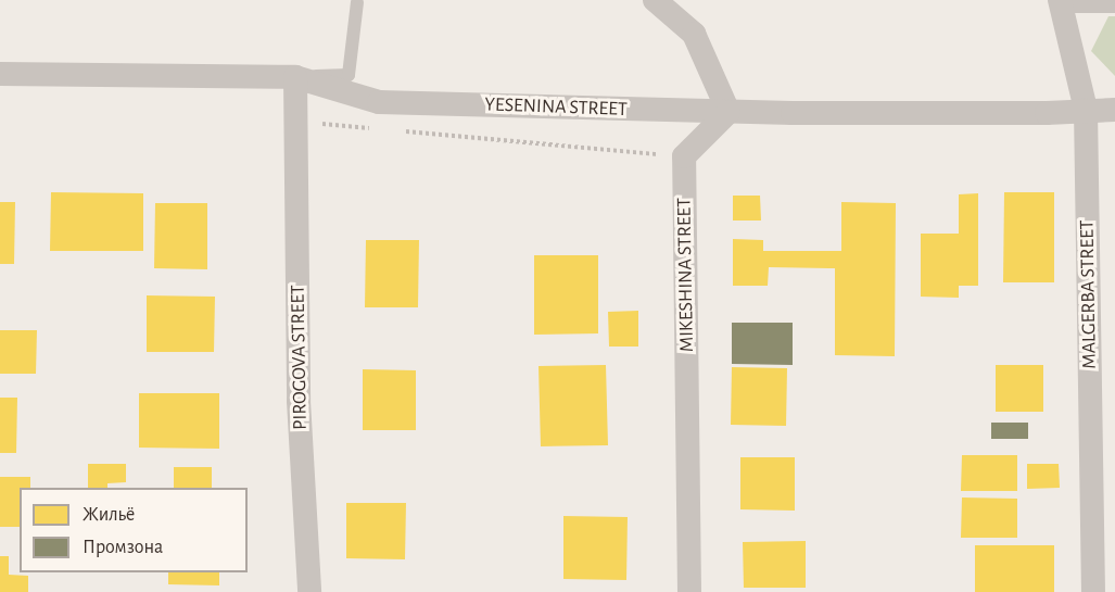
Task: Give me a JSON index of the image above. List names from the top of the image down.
{
  "streets": {
    "street": [
      "YESENINA STREET",
      "MIKESHINA STREET",
      "MALGERBA STREET",
      "PIROGOVA STREET"
    ]
  },
  "crossings": [
    ["YESENINA STREET", "MALGERBA STREET"],
    ["YESENINA STREET", "PIROGOVA STREET"]
  ],
  "legend": ["Жильё", "Промзона"]
}
